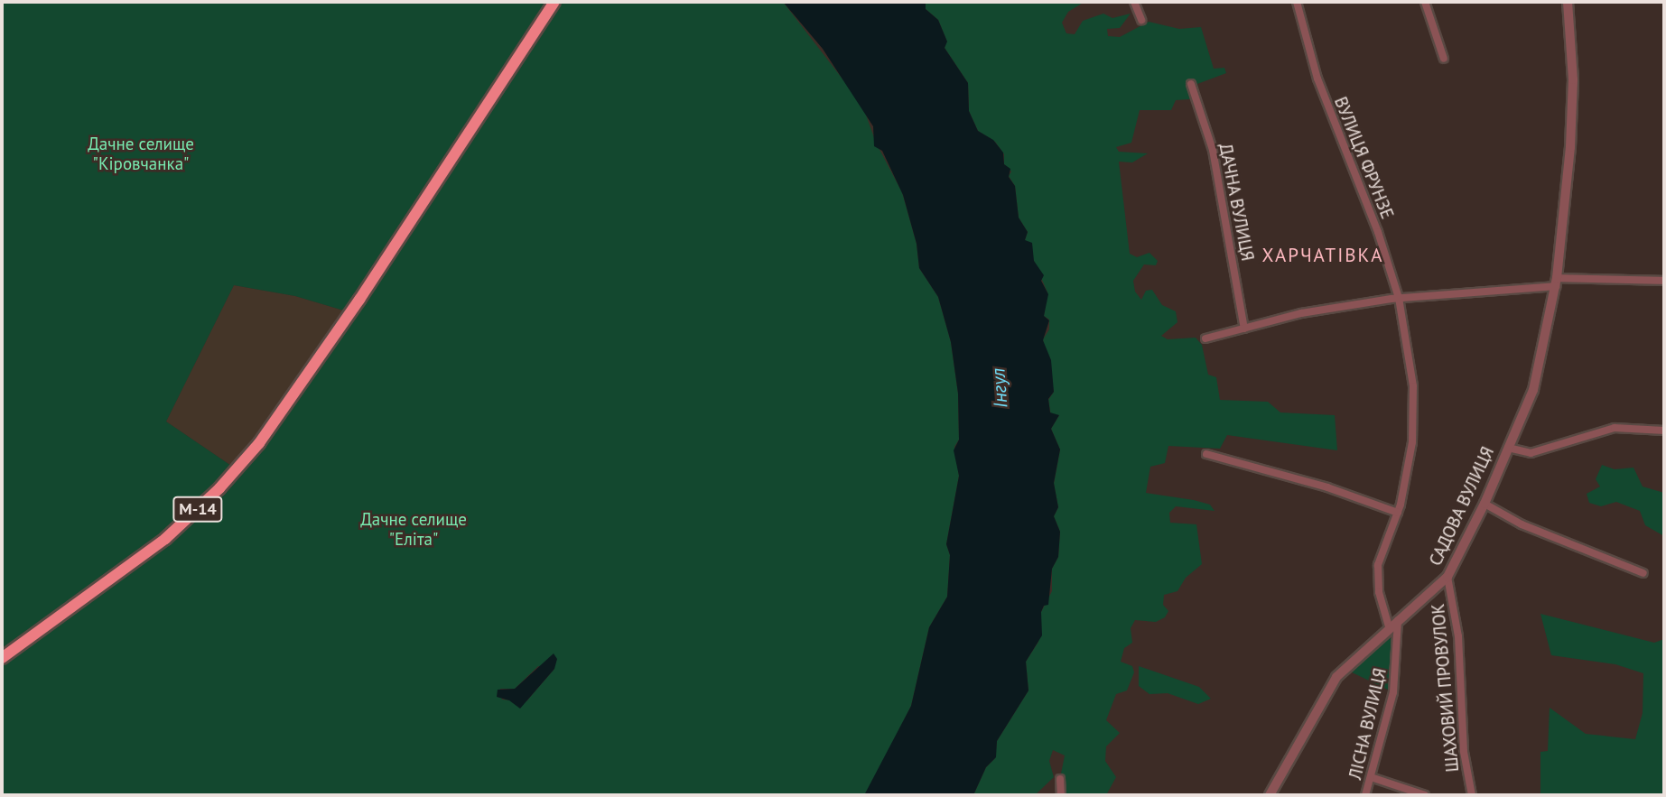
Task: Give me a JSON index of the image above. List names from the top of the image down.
{
  "streets": {
    "highway": ["М-14"],
    "street": [
      "ВУЛИЦЯ ФРУНЗЕ",
      "ДАЧНА ВУЛИЦЯ",
      "САДОВА ВУЛИЦЯ",
      "ШАХОВИЙ ПРОВУЛОК",
      "ЛІСНА ВУЛИЦЯ"
    ]
  },
  "crossings": [
    ["ВУЛИЦЯ ФРУНЗЕ", "САДОВА ВУЛИЦЯ"],
    ["САДОВА ВУЛИЦЯ", "ШАХОВИЙ ПРОВУЛОК"],
    ["САДОВА ВУЛИЦЯ", "ЛІСНА ВУЛИЦЯ"]
  ],
  "districts": ["ХАРЧАТІВКА"],
  "water": ["Інгул"],
  "parks": ["Дачне селище \"Кіровчанка\"", "Дачне селище \"Еліта\""]
}
